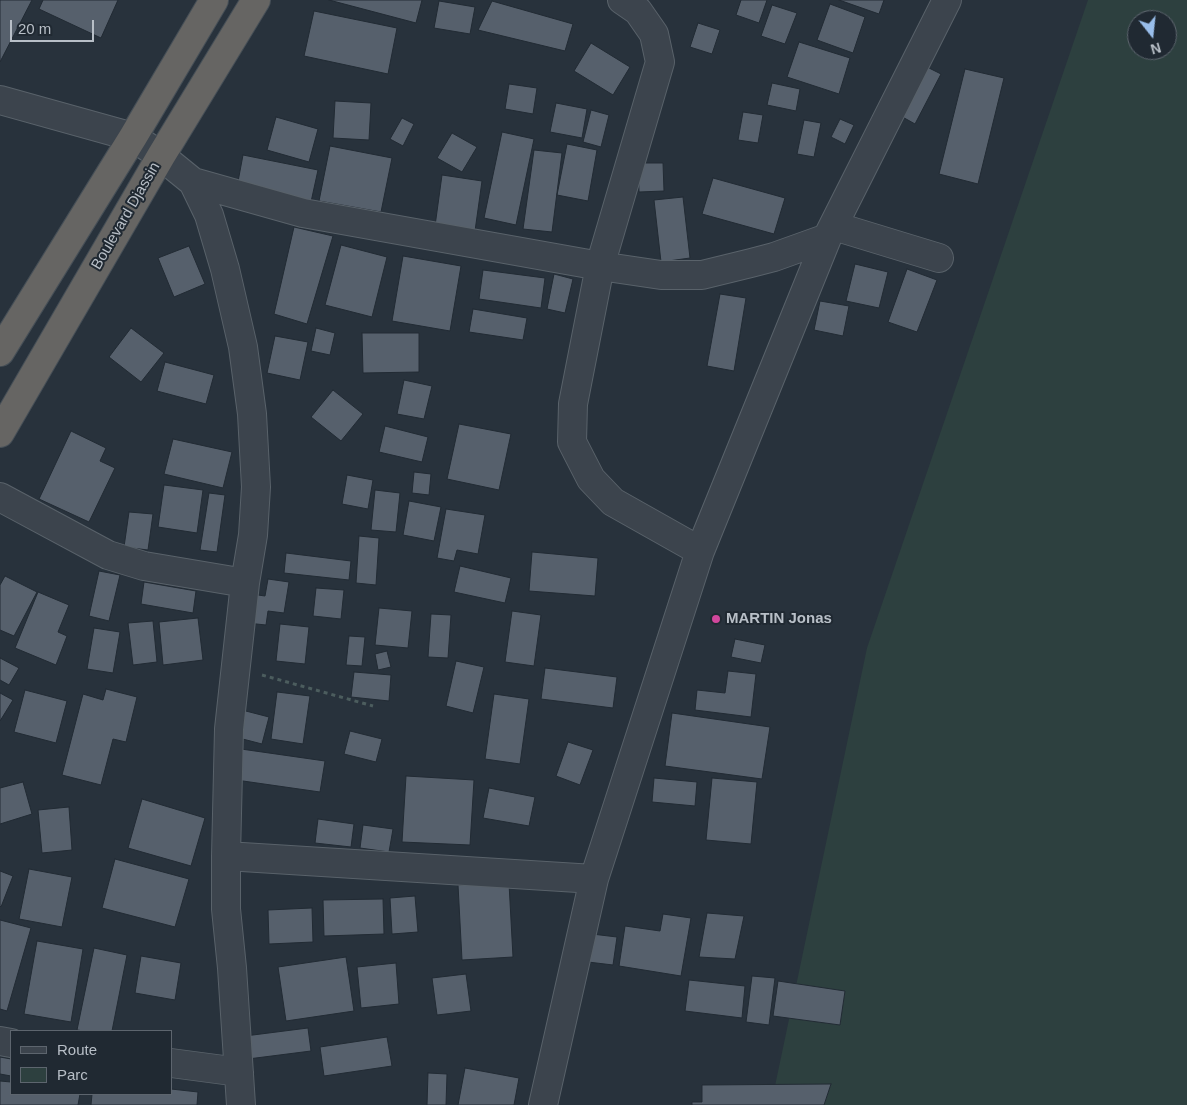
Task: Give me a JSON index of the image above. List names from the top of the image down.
{
  "streets": {
    "highway": ["Boulevard Djassin"]
  },
  "places": ["MARTIN Jonas"],
  "legend": ["Route", "Parc"],
  "scale_bar": "20 m",
  "north": "bottom"
}
